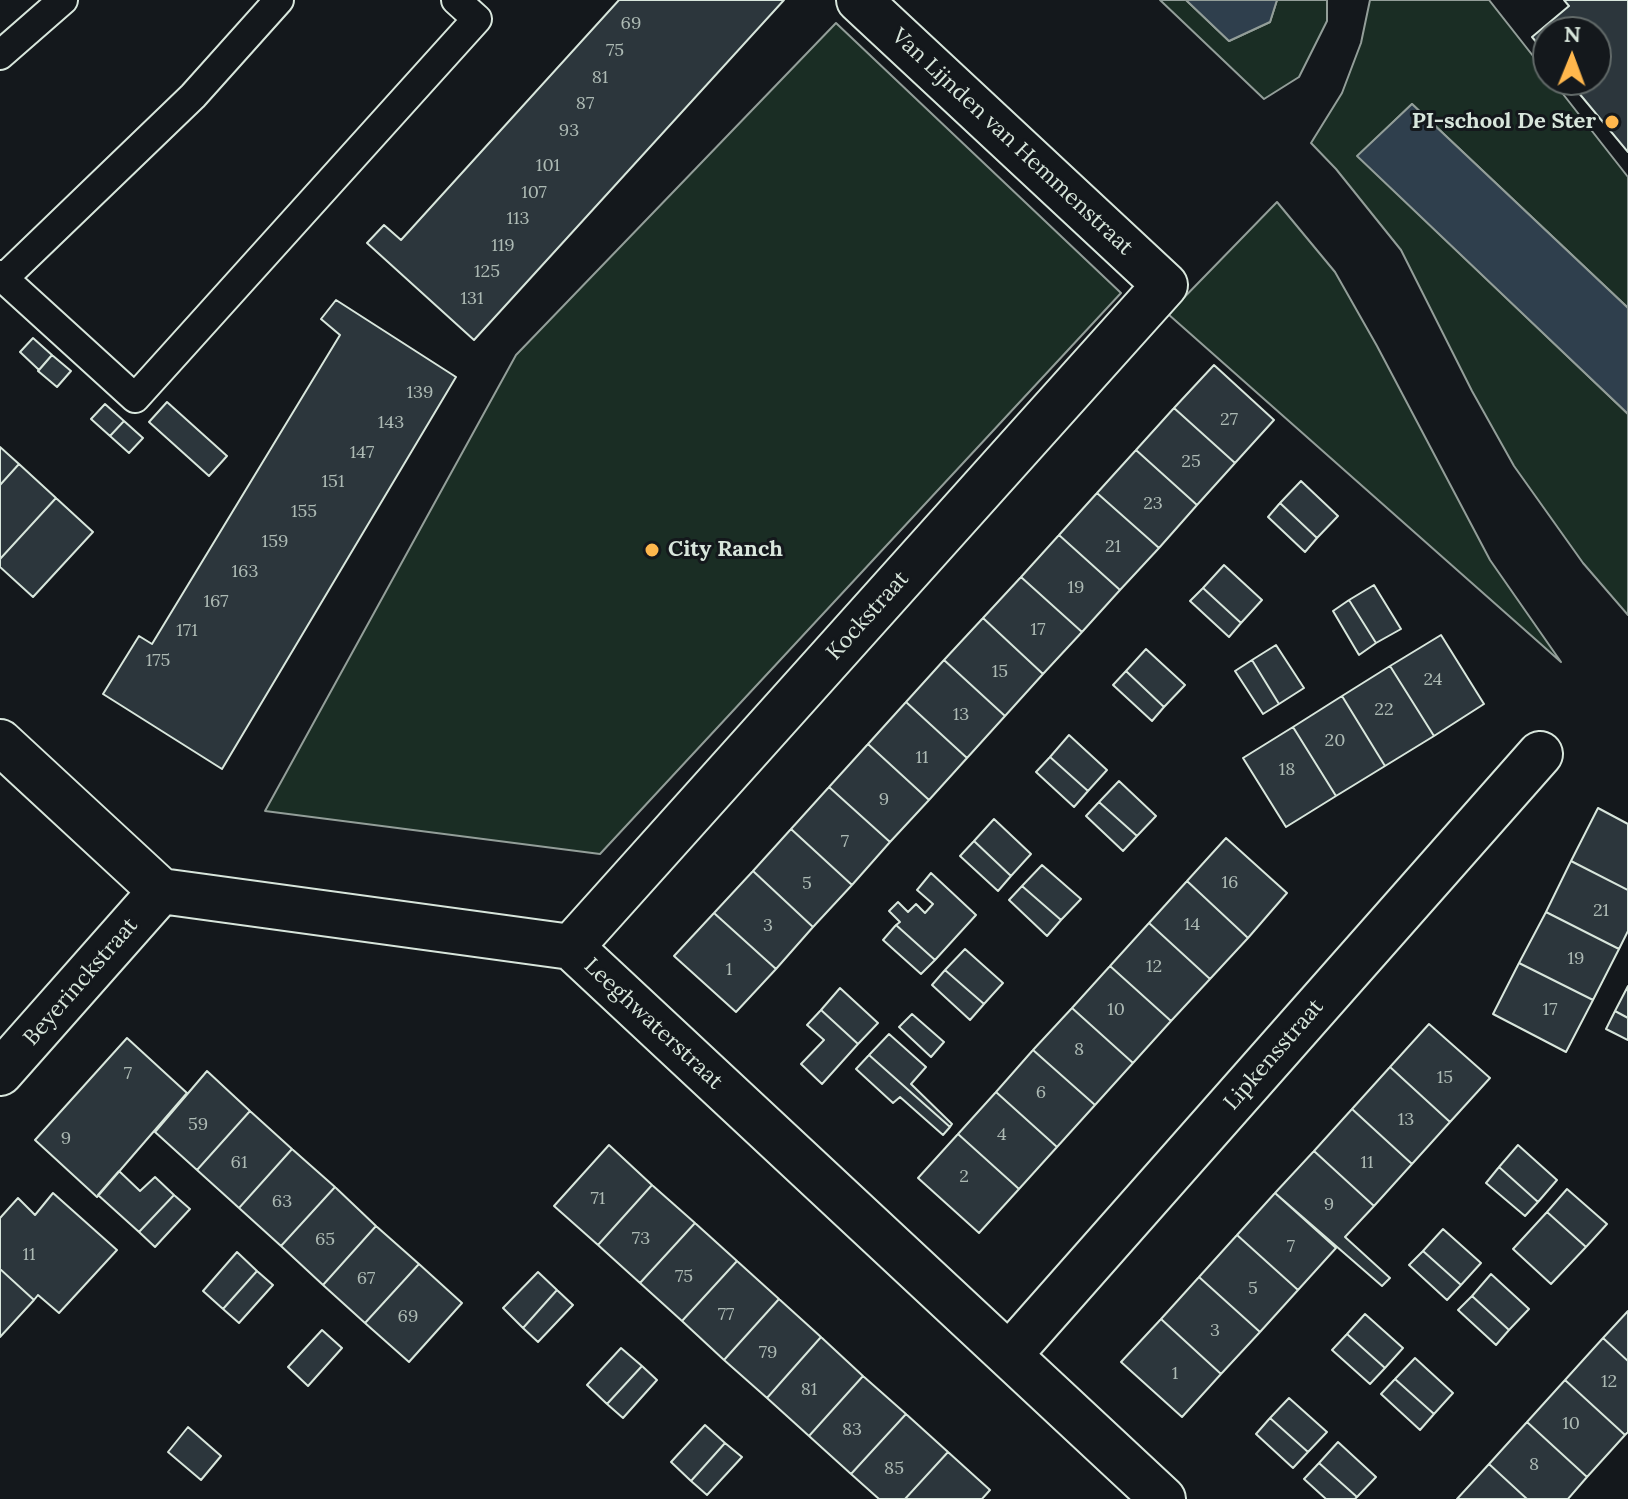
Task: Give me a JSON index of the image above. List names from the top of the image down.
{
  "streets": {
    "street": [
      "Van Lijnden van Hemmenstraat",
      "Kockstraat",
      "Beyerinckstraat",
      "Leeghwaterstraat",
      "Lipkensstraat"
    ]
  },
  "crossings": [
    ["Van Lijnden van Hemmenstraat", "Kockstraat"],
    ["Kockstraat", "Leeghwaterstraat"],
    ["Beyerinckstraat", "Leeghwaterstraat"],
    ["Leeghwaterstraat", "Lipkensstraat"]
  ],
  "places": ["PI-school De Ster", "City Ranch"],
  "house_numbers": [
    "69",
    "75",
    "81",
    "87",
    "93",
    "101",
    "107",
    "113",
    "119",
    "125",
    "131",
    "139",
    "27",
    "143",
    "147",
    "25",
    "151",
    "23",
    "155",
    "159",
    "21",
    "163",
    "19",
    "167",
    "17",
    "171",
    "175",
    "15",
    "24",
    "22",
    "13",
    "20",
    "11",
    "18",
    "9",
    "7",
    "16",
    "5",
    "21",
    "14",
    "3",
    "19",
    "12",
    "1",
    "10",
    "17",
    "8",
    "7",
    "15",
    "6",
    "13",
    "59",
    "4",
    "9",
    "61",
    "11",
    "2",
    "71",
    "63",
    "9",
    "73",
    "65",
    "7",
    "11",
    "75",
    "67",
    "5",
    "77",
    "69",
    "3",
    "79",
    "1",
    "12",
    "81",
    "10",
    "83",
    "8",
    "85"
  ],
  "north": "top"
}
